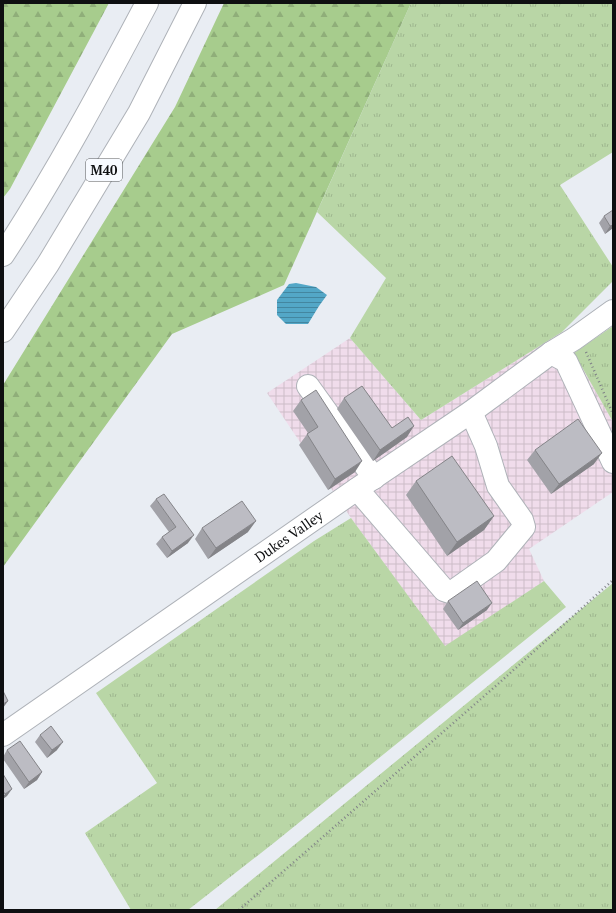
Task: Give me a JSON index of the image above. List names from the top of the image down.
{
  "streets": {
    "main road": ["M40", "Dukes Valley"]
  }
}
